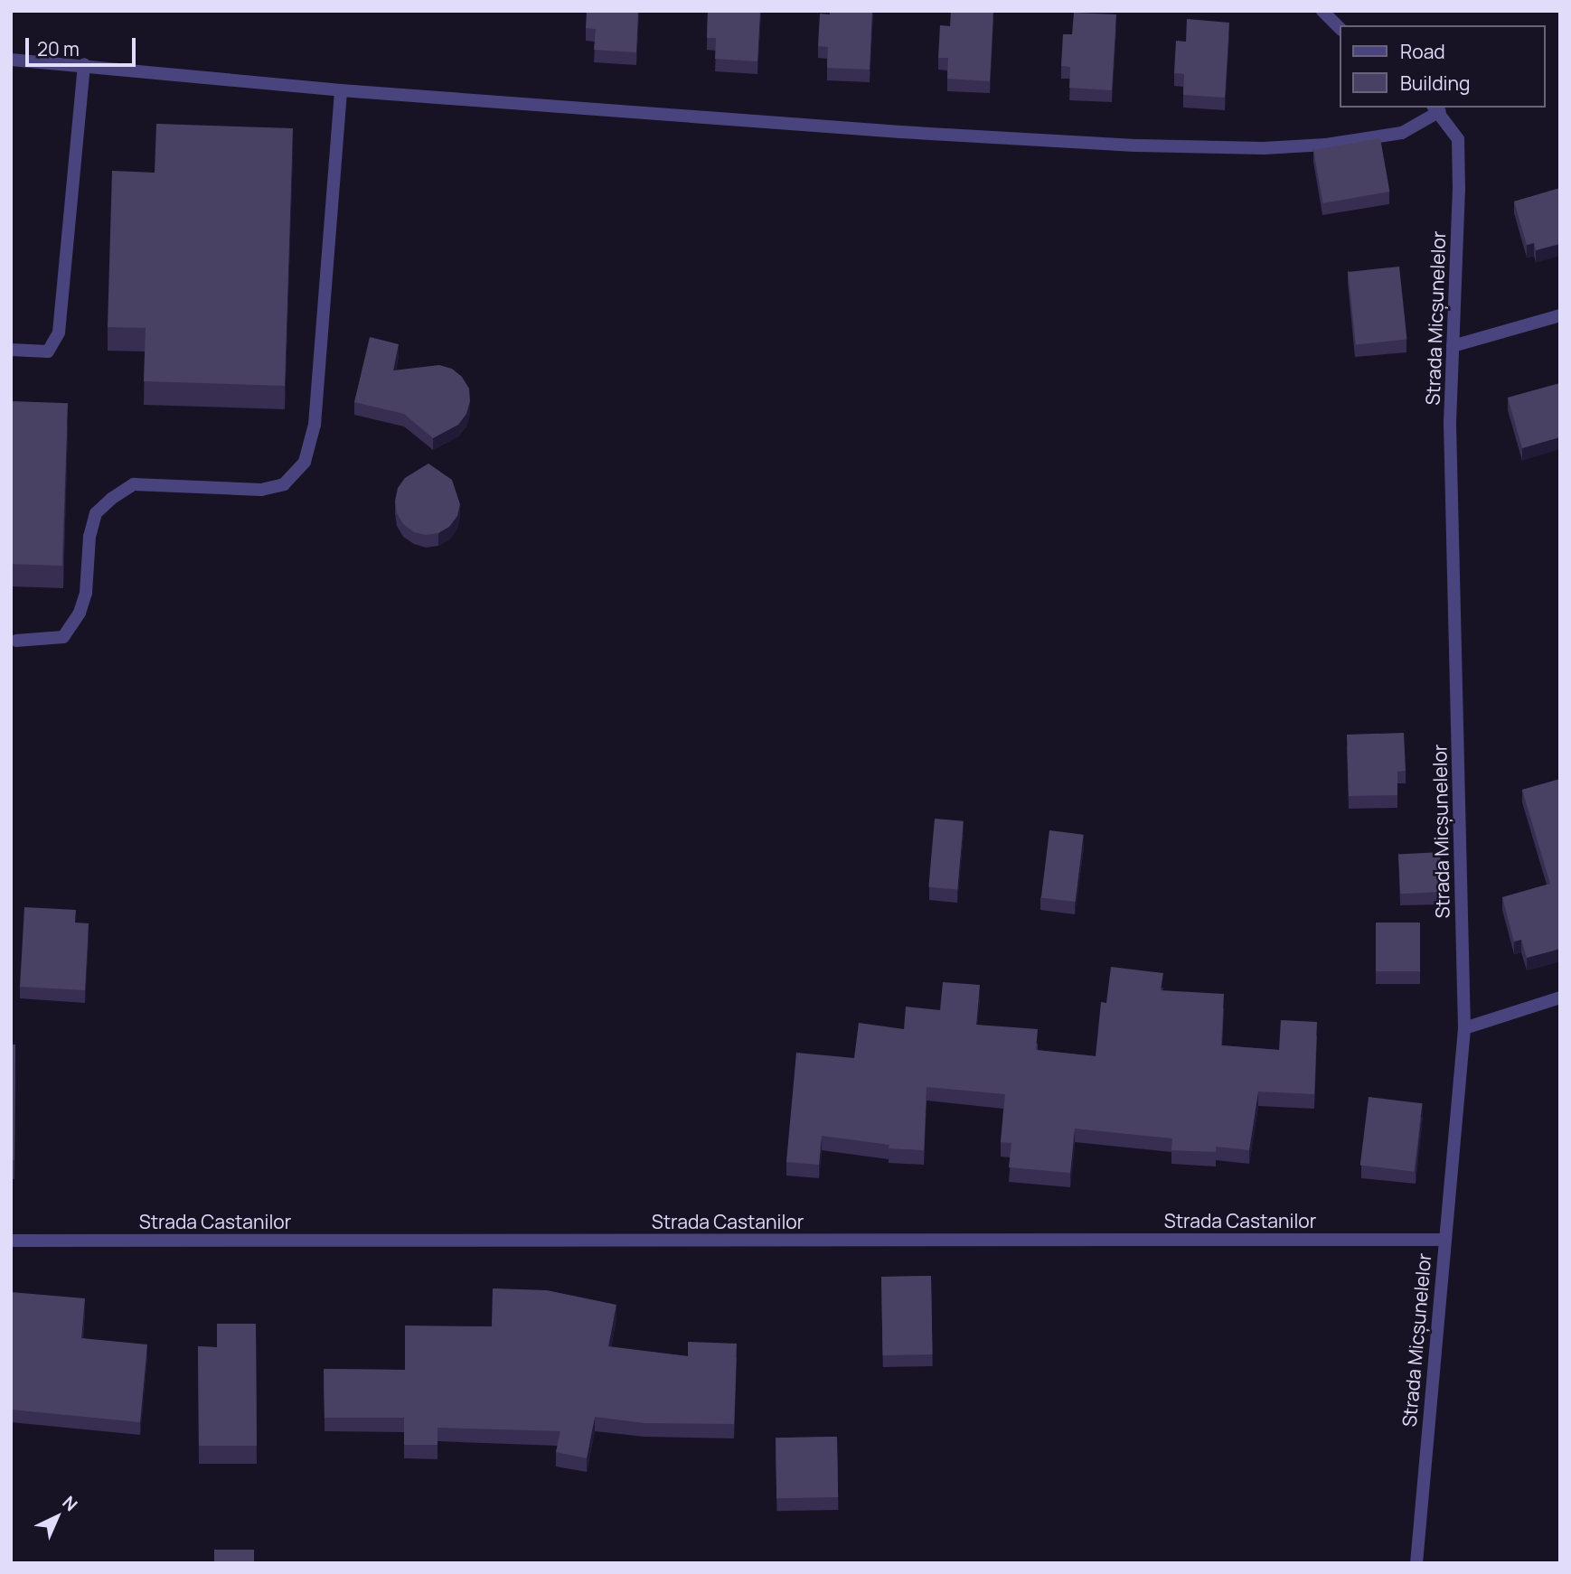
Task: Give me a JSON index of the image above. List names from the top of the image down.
{
  "streets": {
    "street": ["Strada Micșunelelor", "Strada Castanilor"]
  },
  "crossings": [
    ["Strada Micșunelelor", "Strada Castanilor"]
  ],
  "legend": ["Road", "Building"],
  "scale_bar": "20 m",
  "north": "top right"
}
